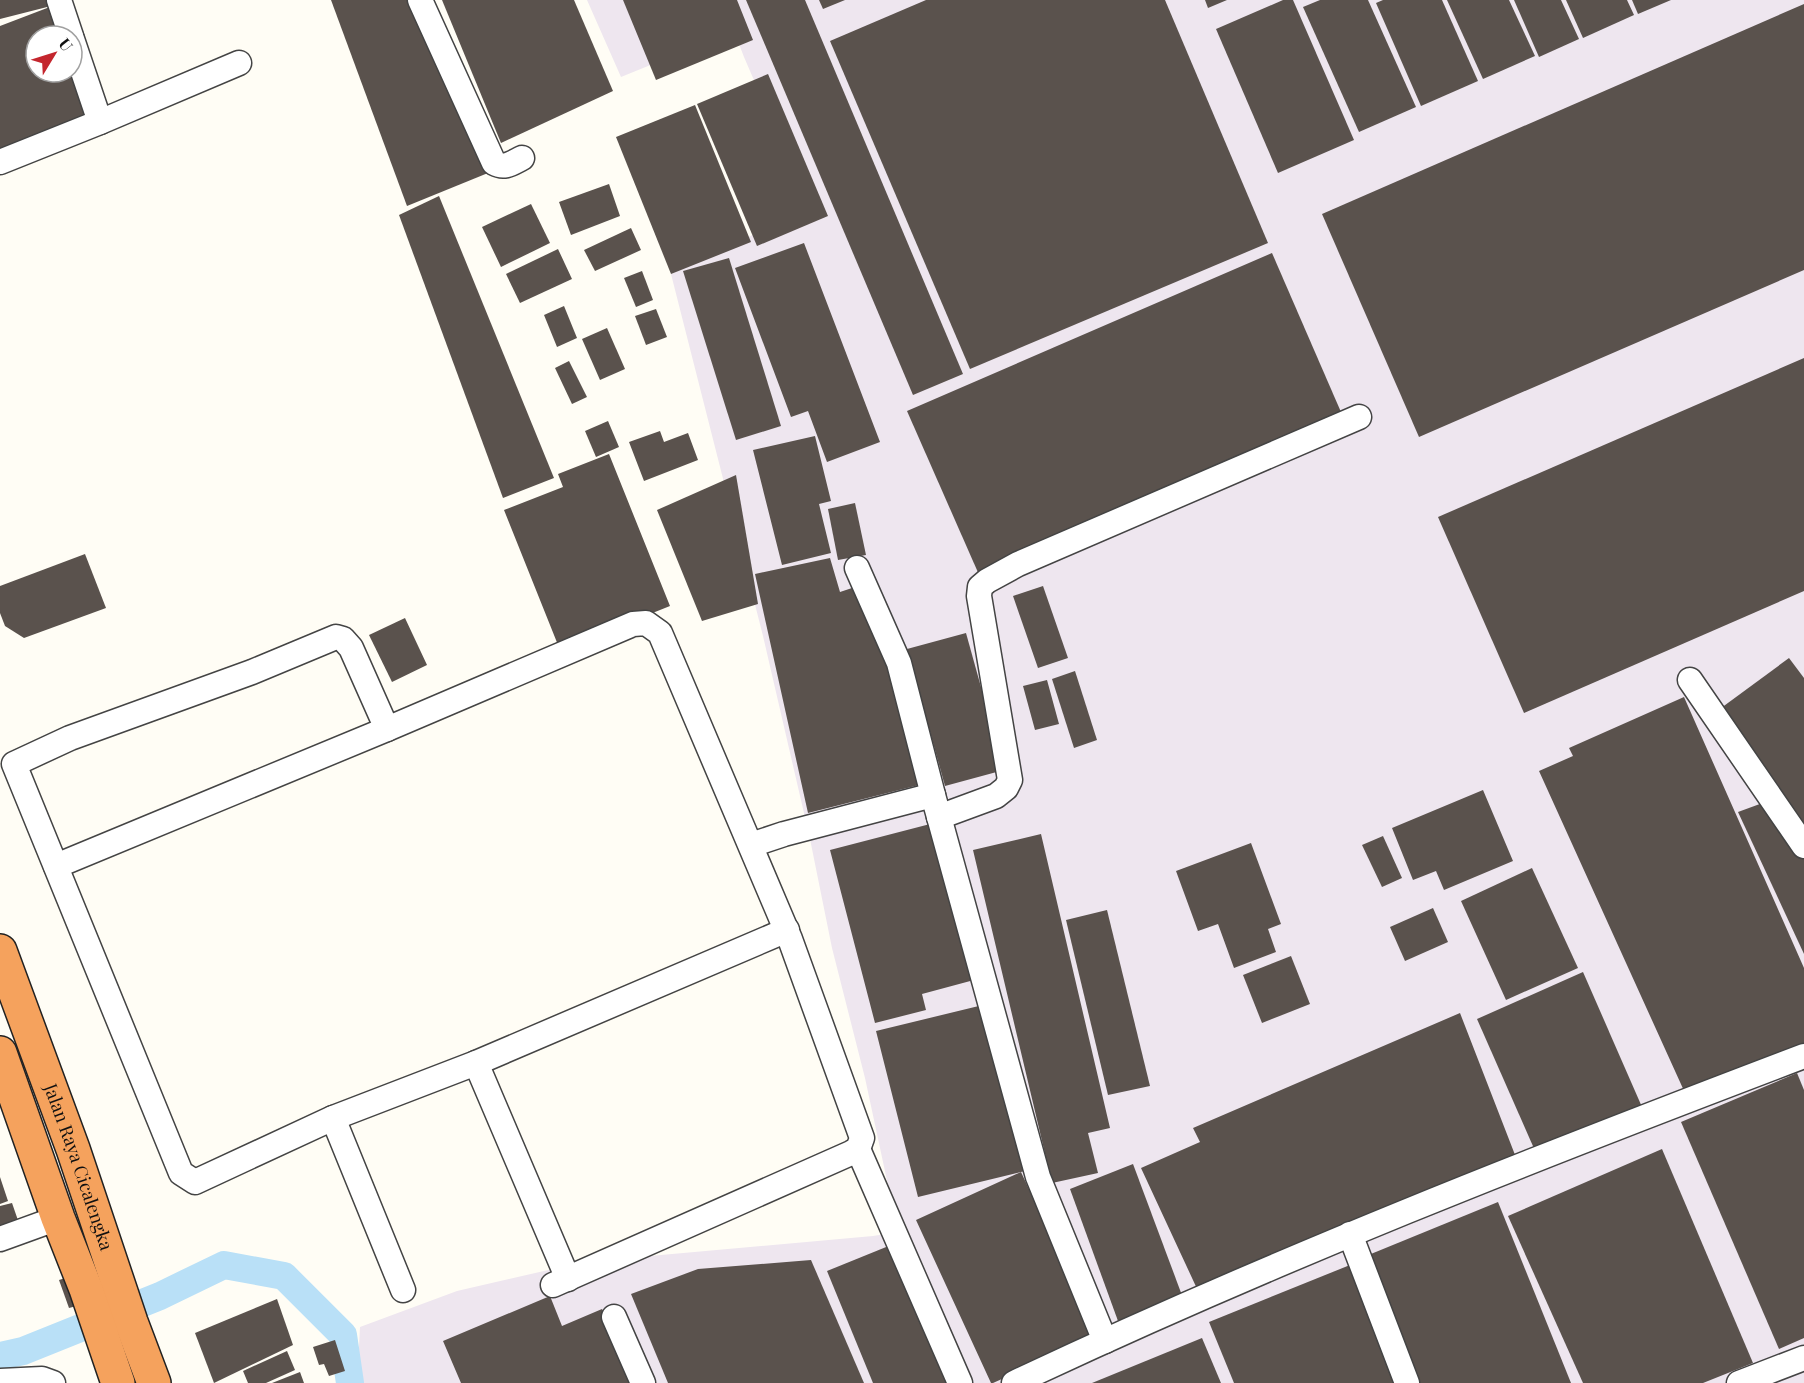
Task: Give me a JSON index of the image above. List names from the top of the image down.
{
  "streets": {
    "highway": ["Jalan Raya Cicalengka"]
  },
  "north": "top right"
}
